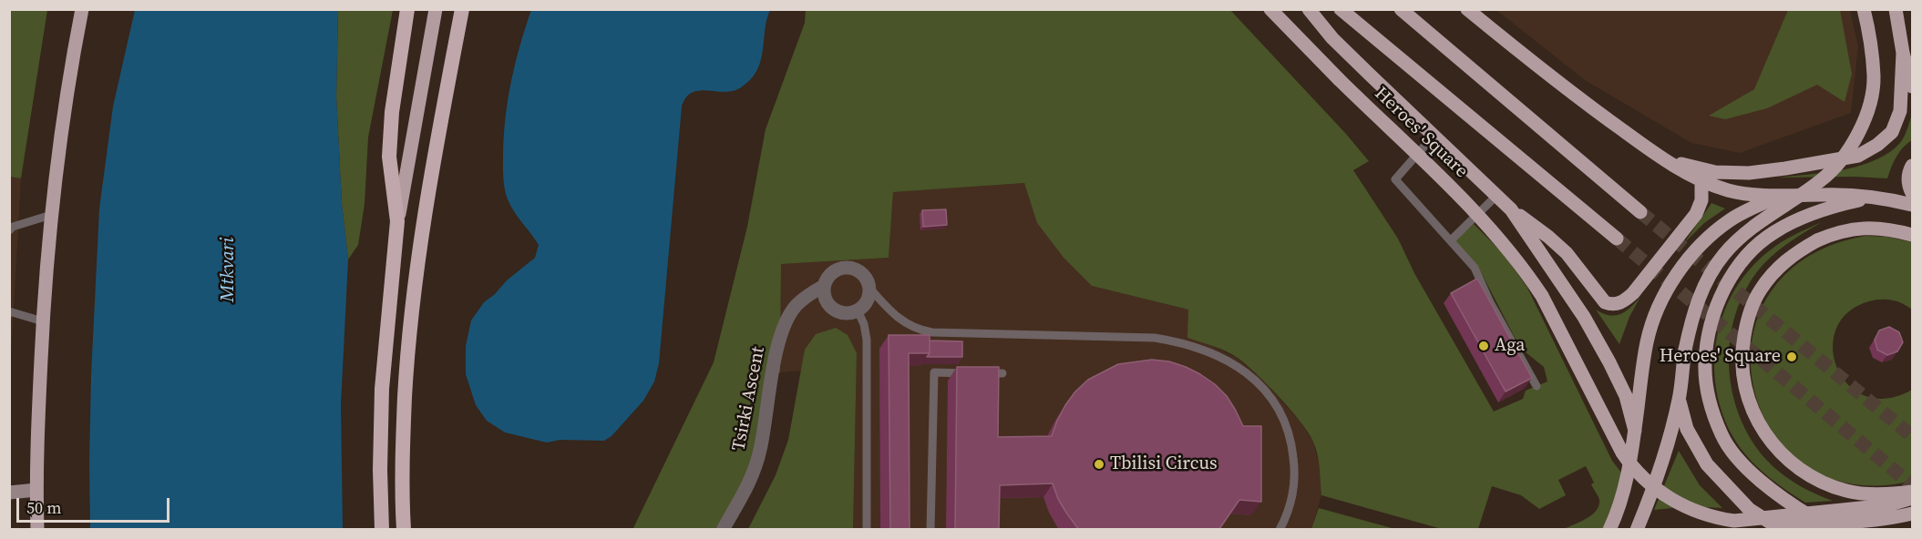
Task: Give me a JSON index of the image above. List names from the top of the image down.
{
  "streets": {
    "main road": ["Heroes' Square"],
    "street": ["Tsirki Ascent"]
  },
  "water": ["Mtkvari"],
  "places": ["Aga", "Heroes' Square", "Tbilisi Circus"],
  "scale_bar": "50 m"
}
